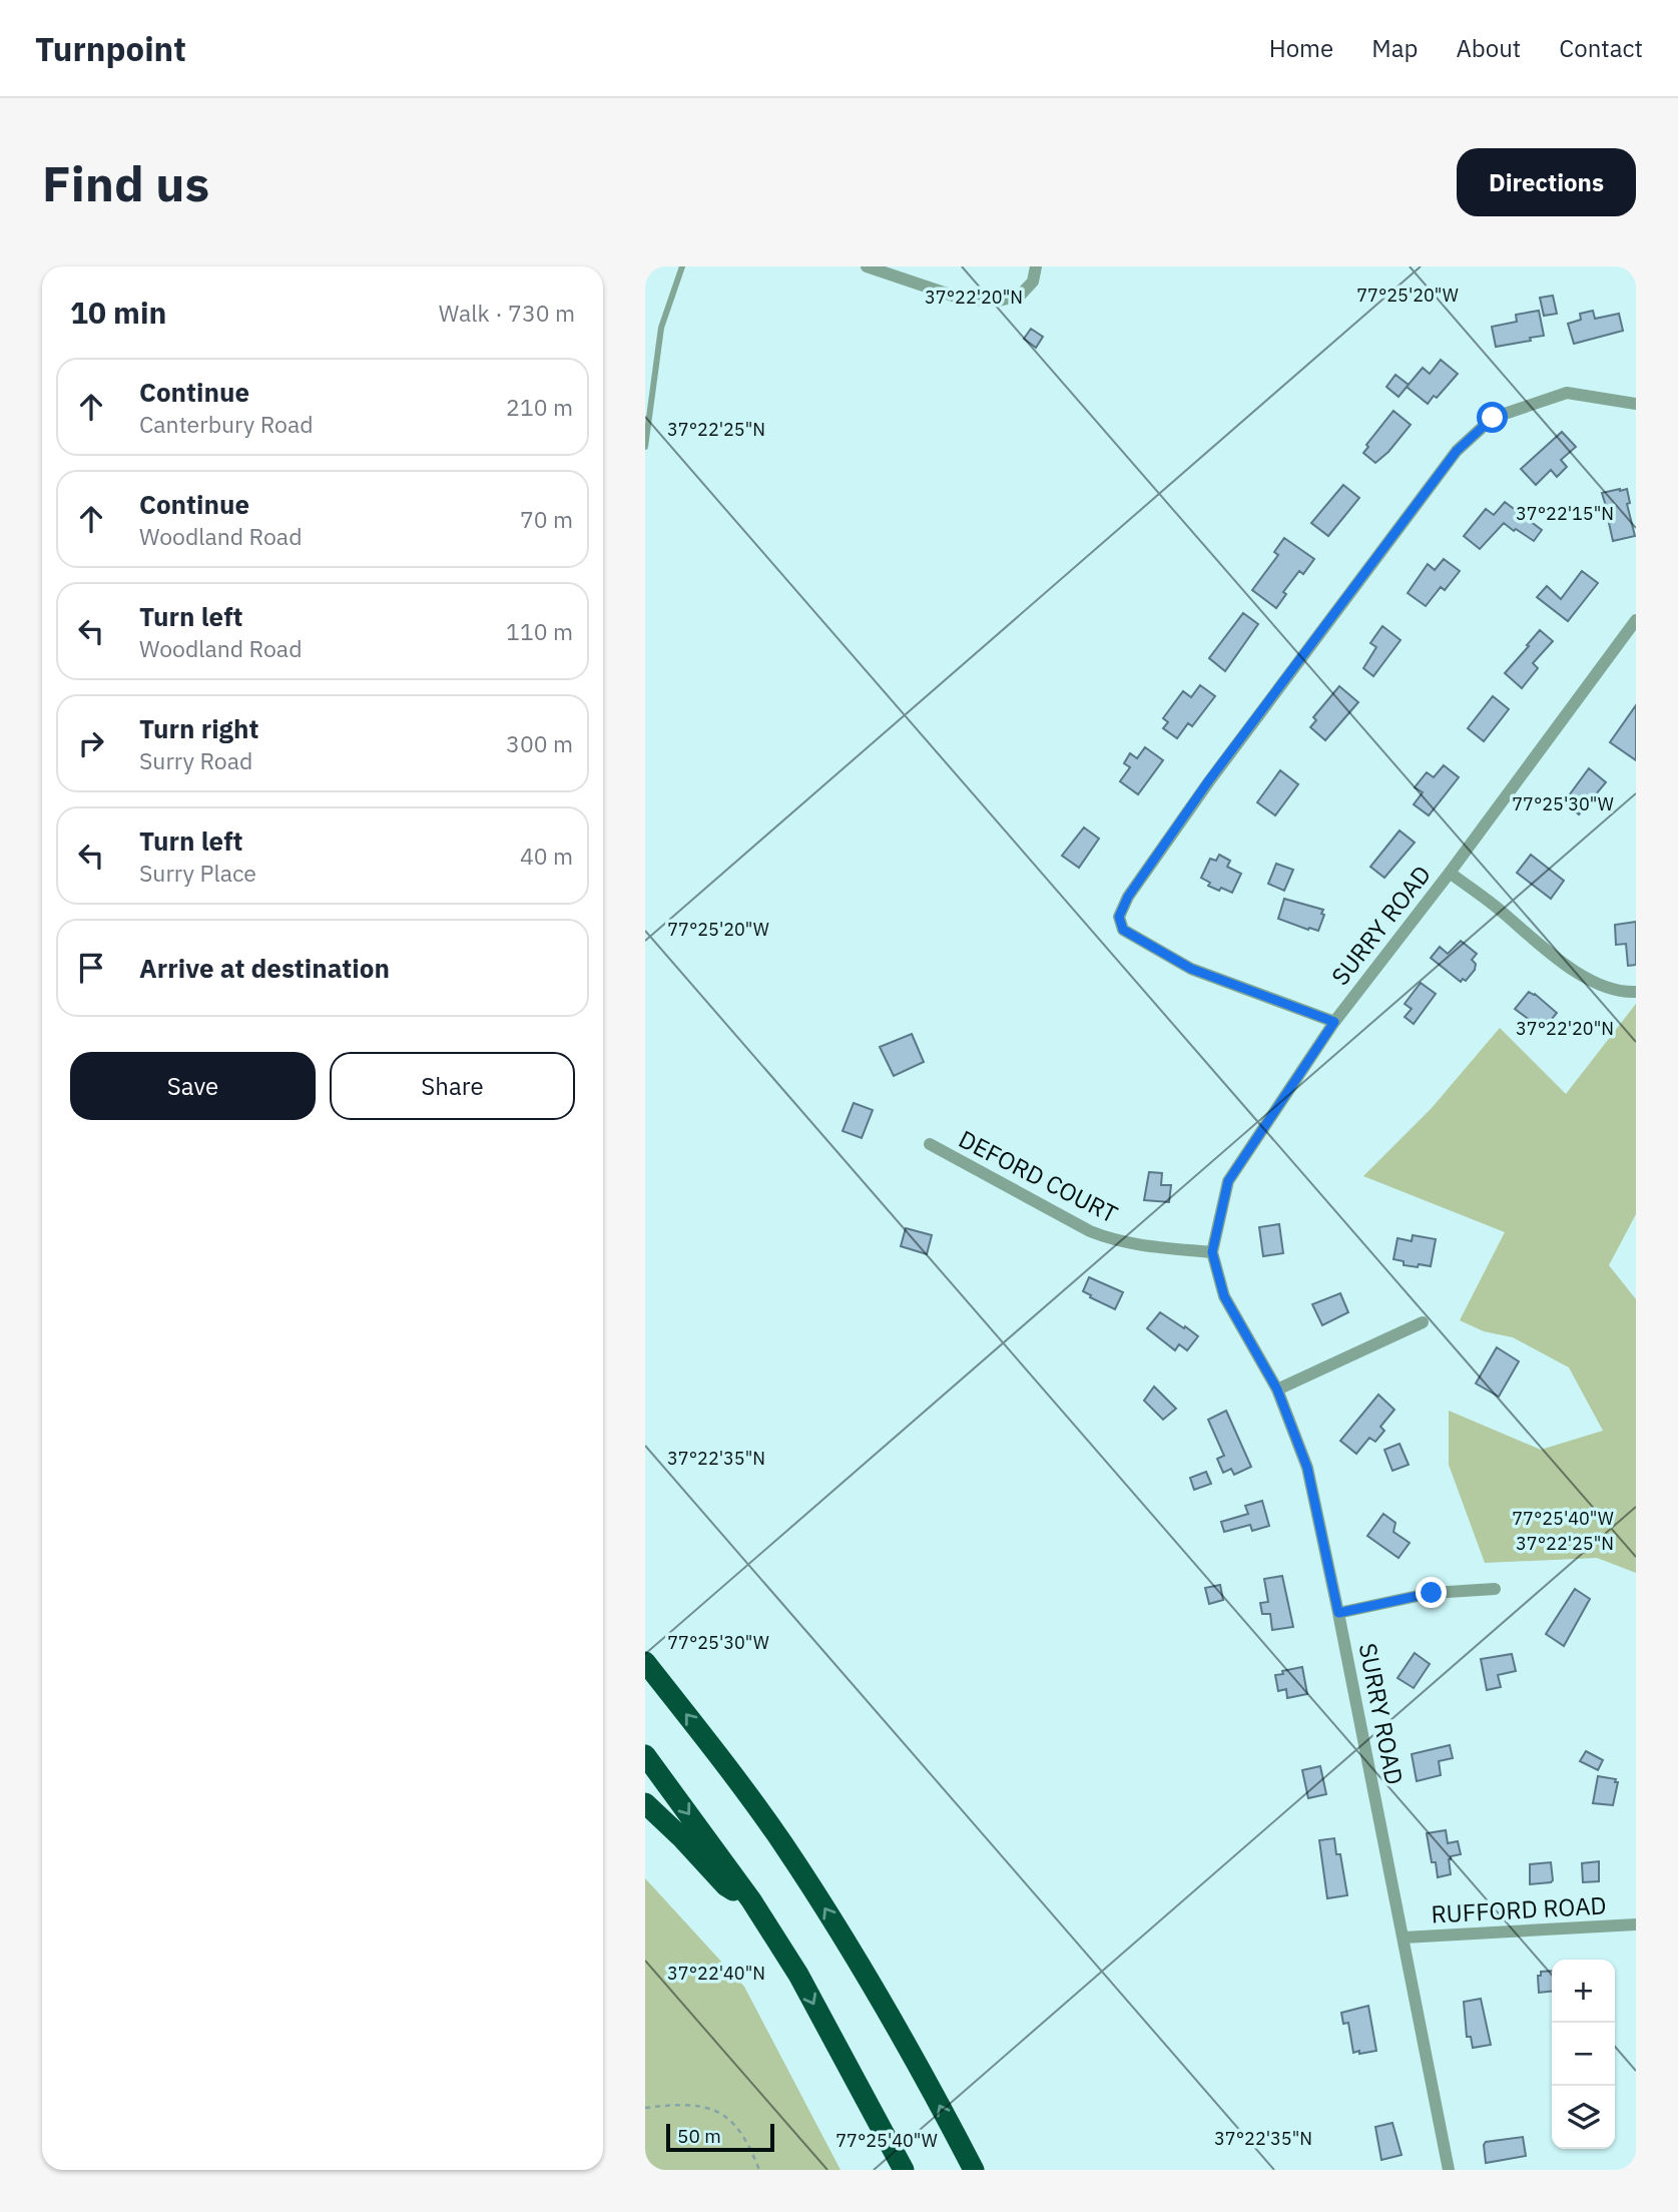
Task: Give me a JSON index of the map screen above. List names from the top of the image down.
{
  "streets": {
    "street": ["SURRY ROAD", "DEFORD COURT", "RUFFORD ROAD"]
  },
  "crossings": [
    ["SURRY ROAD", "DEFORD COURT"],
    ["SURRY ROAD", "RUFFORD ROAD"]
  ],
  "scale_bar": "50 m",
  "page": {
    "header": "Turnpoint",
    "nav": [
      "Home",
      "Map",
      "About",
      "Contact"
    ],
    "buttons": [
      "Directions",
      ["Save", "Share"]
    ],
    "title": "Find us",
    "heading": ["10 min", "Walk · 730 m"],
    "list": [
      ["Continue", "Canterbury Road", "210 m"],
      ["Continue", "Woodland Road", "70 m"],
      ["Turn left", "Woodland Road", "110 m"],
      ["Turn right", "Surry Road", "300 m"],
      ["Turn left", "Surry Place", "40 m"],
      "Arrive at destination"
    ],
    "map_buttons": ["+", "−"],
    "scale": "50 m"
  },
  "coordinates": [
    "77°25'20\"W",
    "37°22'20\"N",
    "37°22'25\"N",
    "37°22'15\"N",
    "77°25'30\"W",
    "37°22'35\"N",
    "77°25'40\"W",
    "37°22'40\"N"
  ]
}
